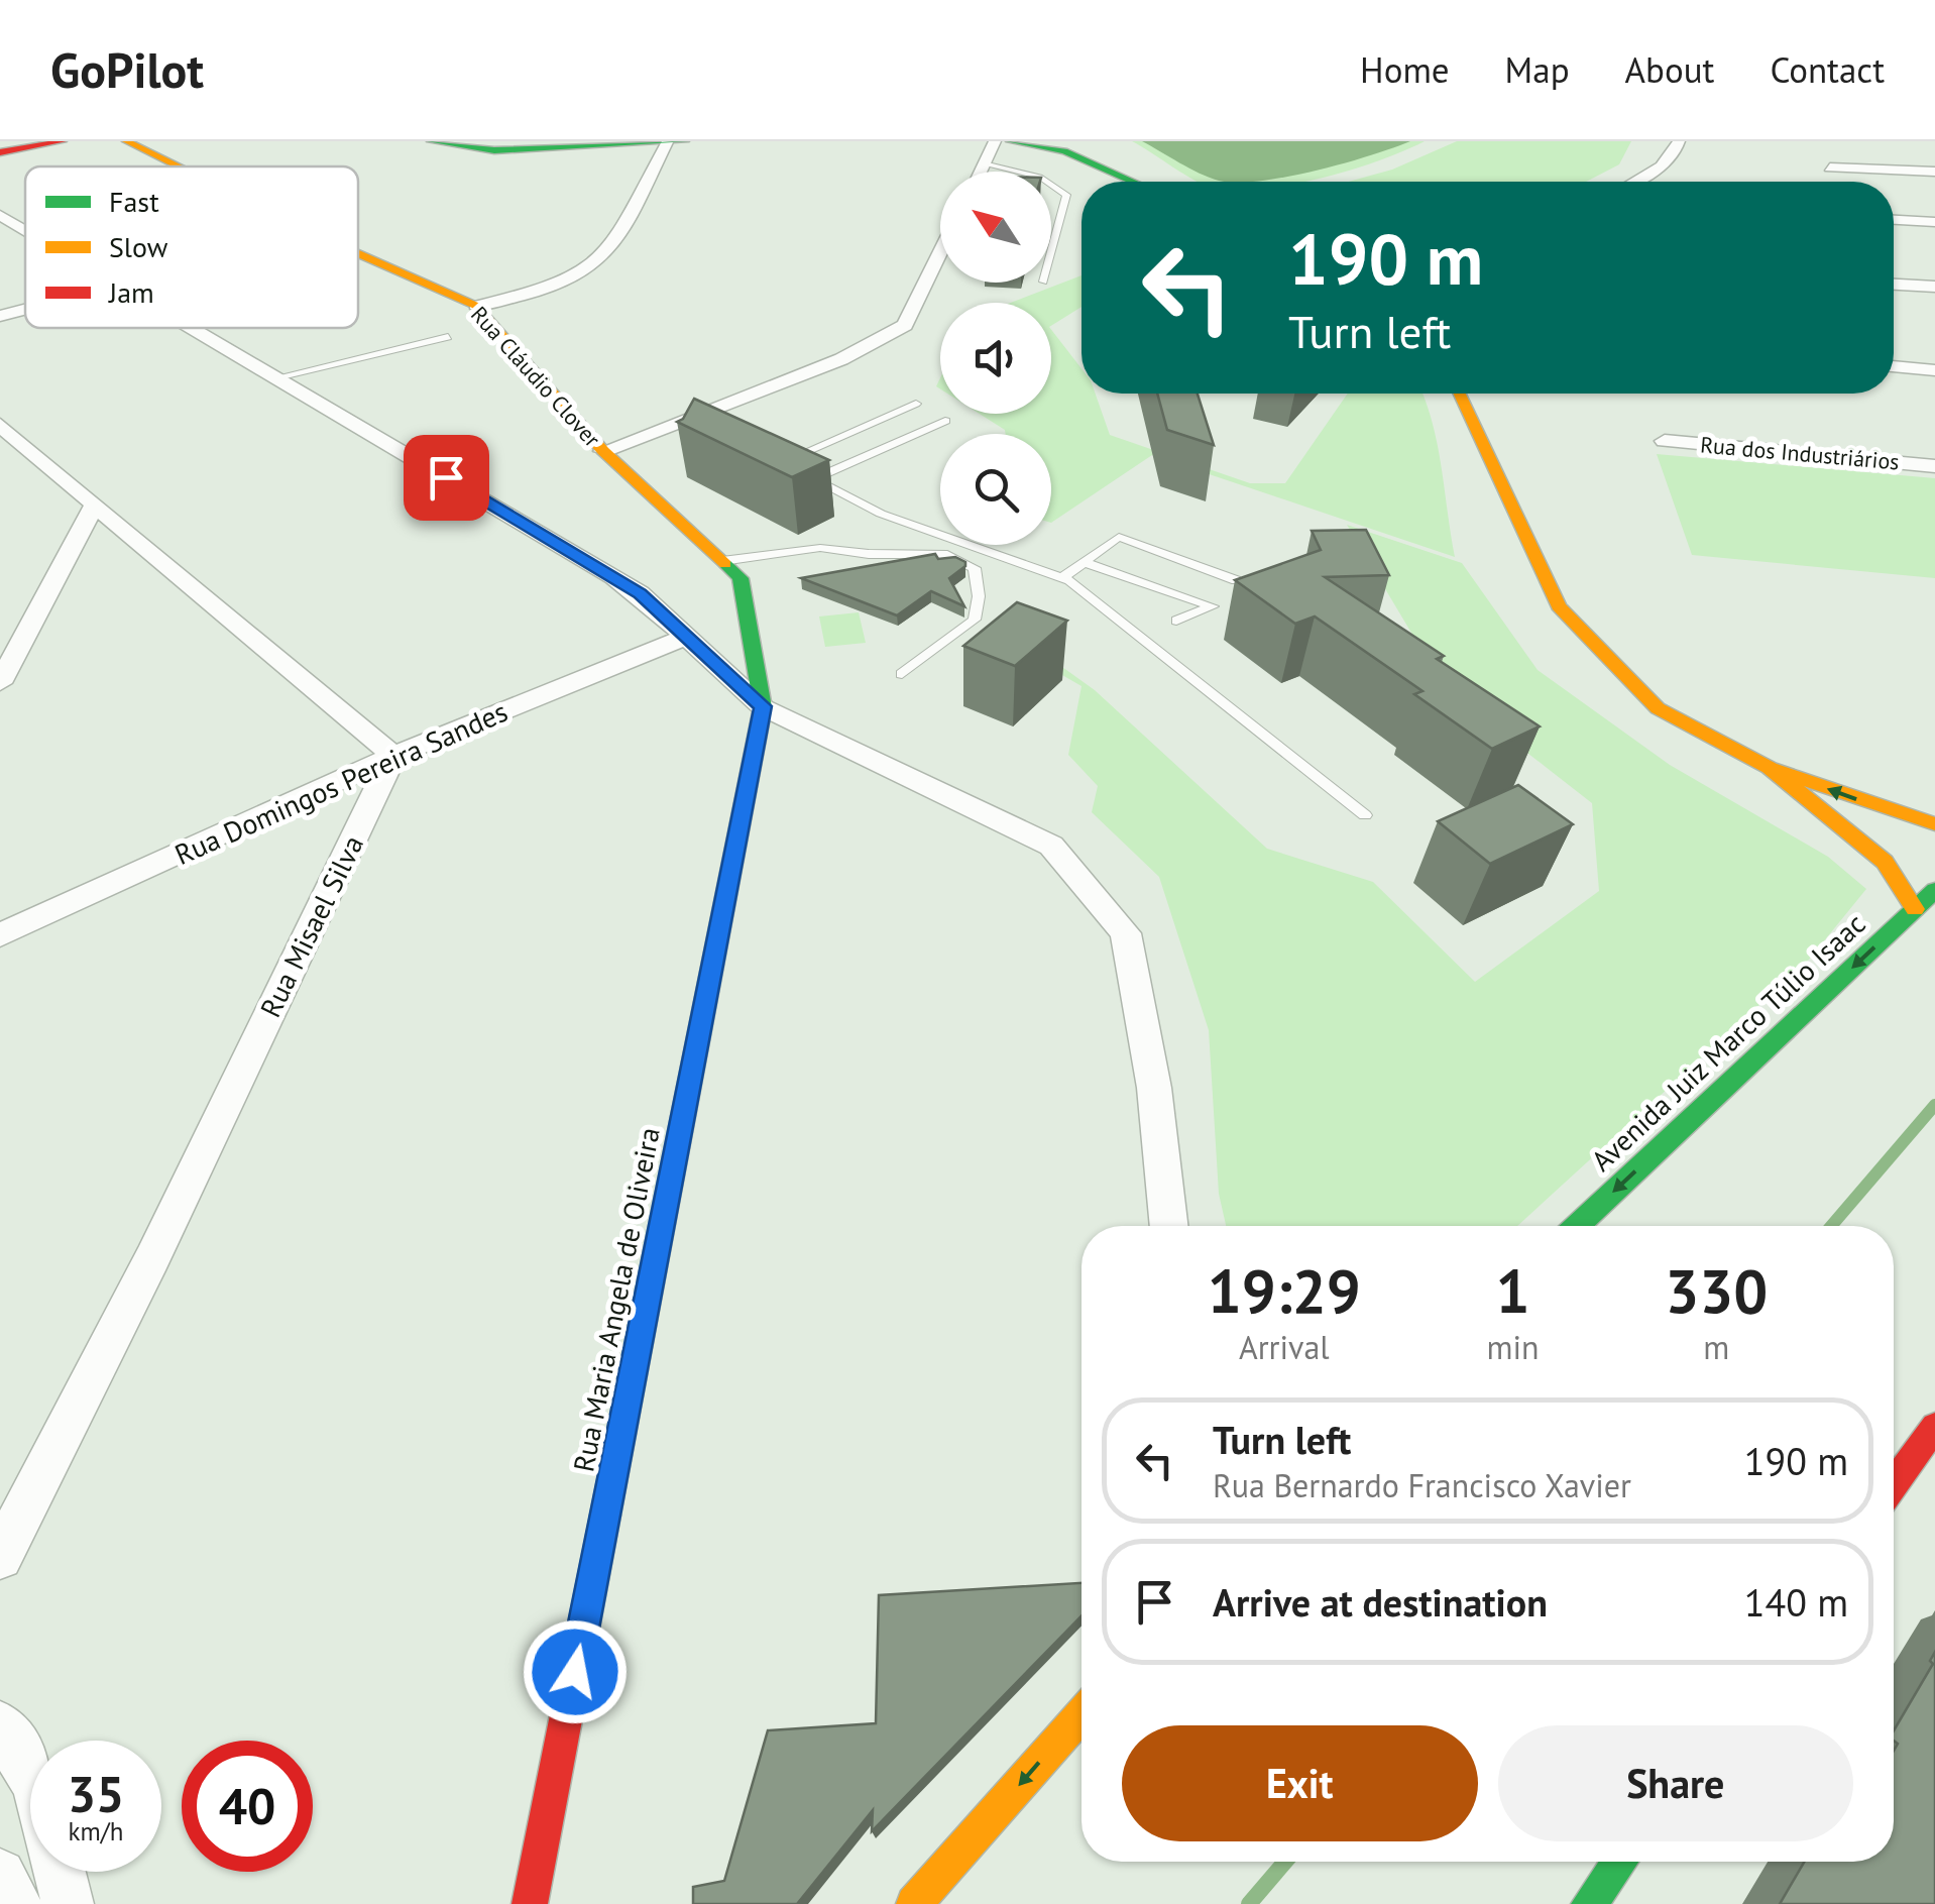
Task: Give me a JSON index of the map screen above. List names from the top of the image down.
{
  "streets": {
    "street": [
      "Rua Cláudio Clover",
      "Rua dos Industriários",
      "Rua Domingos Pereira Sandes",
      "Rua Misael Silva",
      "Avenida Juiz Marco Túlio Isaac",
      "Rua Maria Angela de Oliveira"
    ]
  },
  "crossings": [
    ["Rua Cláudio Clover", "Rua Maria Angela de Oliveira"],
    ["Rua Domingos Pereira Sandes", "Rua Misael Silva"]
  ],
  "one_way": ["Avenida Juiz Marco Túlio Isaac"],
  "legend": ["Fast", "Slow", "Jam"],
  "north": "top left",
  "page": {
    "header": "GoPilot",
    "nav": [
      "Home",
      "Map",
      "About",
      "Contact"
    ],
    "turn": ["190 m", "Turn left"],
    "eta": [
      "19:29",
      "Arrival",
      "1",
      "min",
      "330",
      "m"
    ],
    "list": [
      {
        "name": "Turn left",
        "note": "Rua Bernardo Francisco Xavier",
        "value": "190 m"
      },
      {
        "name": "Arrive at destination",
        "value": "140 m"
      }
    ],
    "buttons": ["Exit", "Share"],
    "speed": "35 km/h",
    "limit": "40"
  }
}
